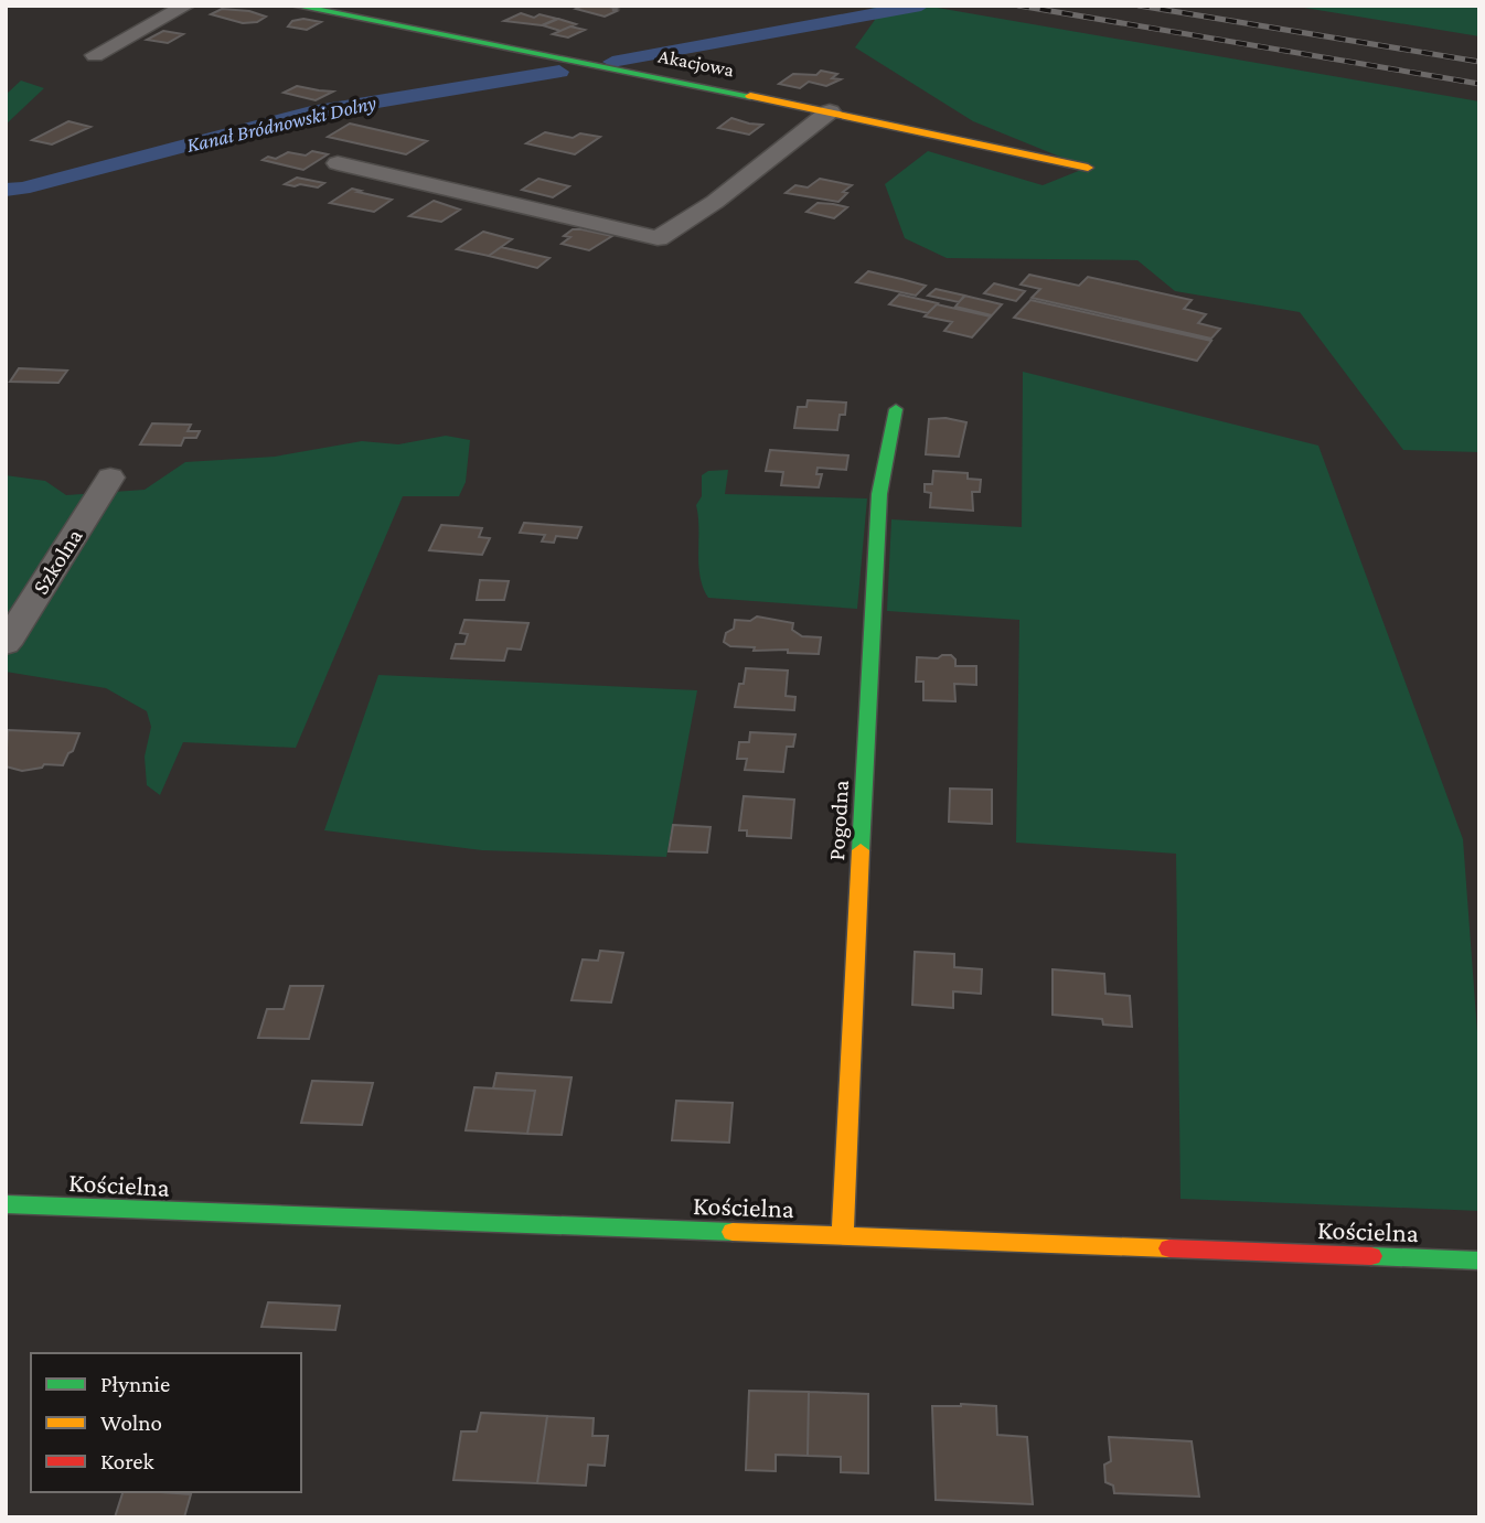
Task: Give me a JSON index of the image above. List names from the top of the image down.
{
  "streets": {
    "street": [
      "Akacjowa",
      "Szkolna",
      "Pogodna",
      "Kościelna"
    ]
  },
  "crossings": [
    ["Pogodna", "Kościelna"]
  ],
  "water": ["Kanał Bródnowski Dolny"],
  "legend": ["Płynnie", "Wolno", "Korek"]
}
